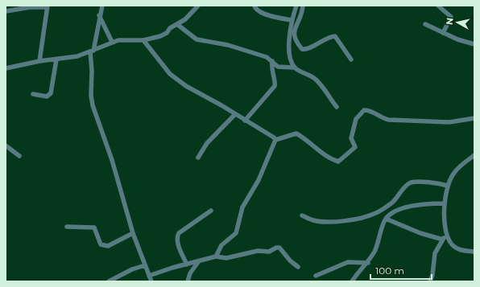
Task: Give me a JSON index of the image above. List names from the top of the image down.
{
  "scale_bar": "100 m",
  "north": "left"
}
